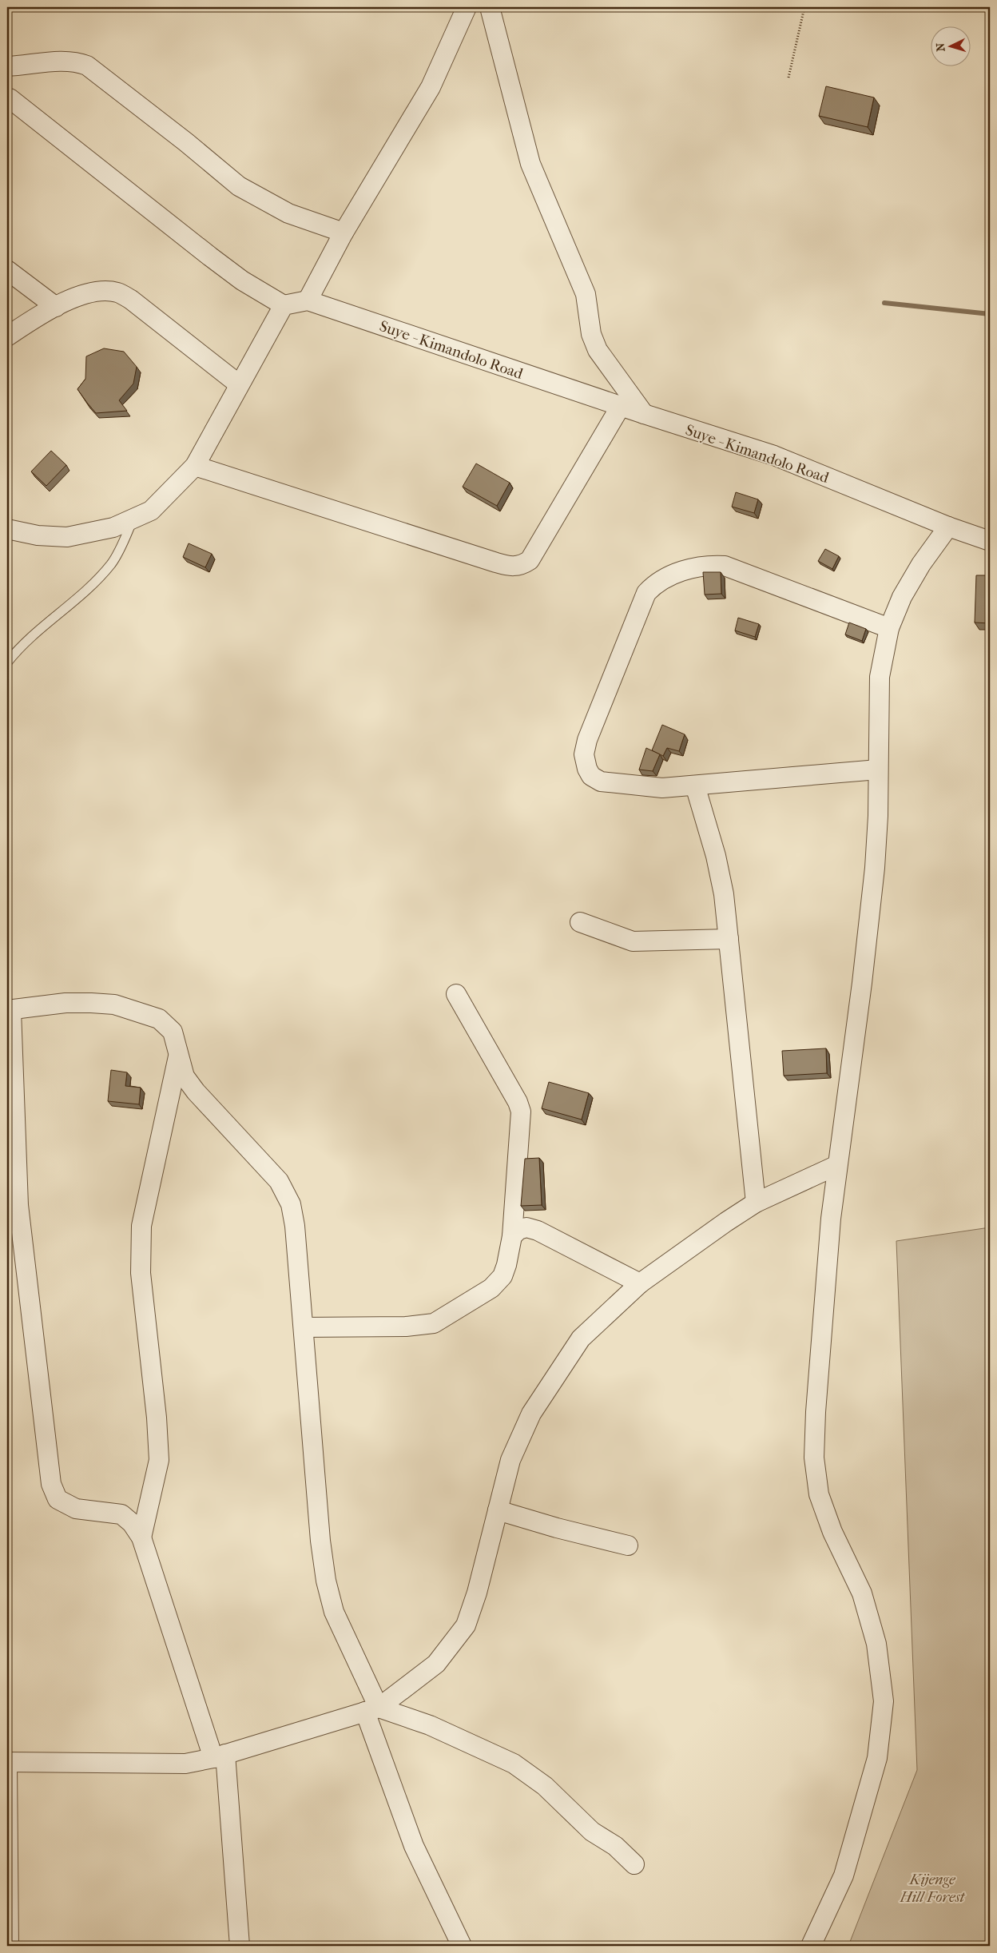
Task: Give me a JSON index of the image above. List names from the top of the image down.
{
  "streets": {
    "street": ["Suye - Kimandolo Road"]
  },
  "parks": ["Kijenge Hill Forest"],
  "north": "left"
}
